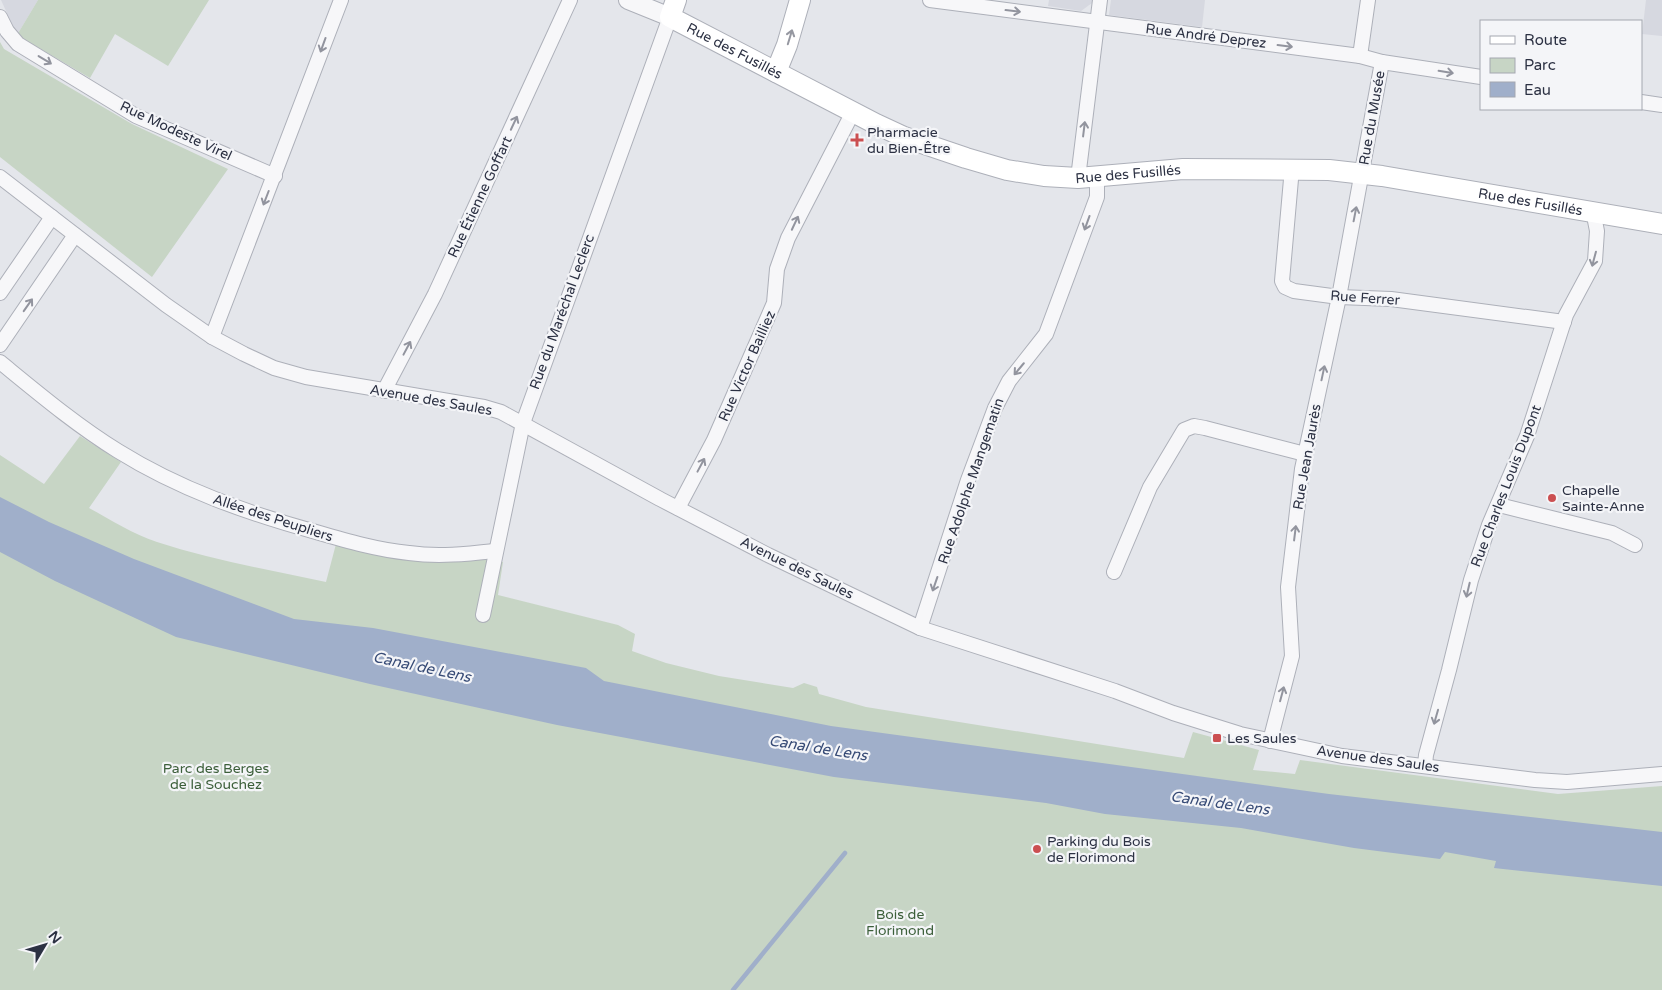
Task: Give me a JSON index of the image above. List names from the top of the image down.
{
  "streets": {
    "main road": ["Rue des Fusillés"],
    "street": [
      "Rue André Deprez",
      "Rue du Musée",
      "Rue Modeste Virel",
      "Rue Étienne Goffart",
      "Rue Ferrer",
      "Rue du Maréchal Leclerc",
      "Rue Victor Bailliez",
      "Avenue des Saules",
      "Rue Jean Jaurès",
      "Rue Adolphe Mangematin",
      "Rue Charles Louis Dupont",
      "Allée des Peupliers"
    ]
  },
  "crossings": [
    ["Rue André Deprez", "Rue du Musée"],
    ["Rue André Deprez", "Rue Adolphe Mangematin"],
    ["Rue des Fusillés", "Rue du Musée"],
    ["Rue des Fusillés", "Rue Ferrer"],
    ["Rue des Fusillés", "Rue du Maréchal Leclerc"],
    ["Rue des Fusillés", "Rue Victor Bailliez"],
    ["Rue des Fusillés", "Rue Jean Jaurès"],
    ["Rue des Fusillés", "Rue Adolphe Mangematin"],
    ["Rue des Fusillés", "Rue Charles Louis Dupont"],
    ["Rue du Musée", "Rue Jean Jaurès"],
    ["Rue Étienne Goffart", "Avenue des Saules"],
    ["Rue Ferrer", "Rue Jean Jaurès"],
    ["Rue Ferrer", "Rue Charles Louis Dupont"],
    ["Rue du Maréchal Leclerc", "Avenue des Saules"],
    ["Rue du Maréchal Leclerc", "Allée des Peupliers"],
    ["Rue Victor Bailliez", "Avenue des Saules"],
    ["Avenue des Saules", "Rue Jean Jaurès"],
    ["Avenue des Saules", "Rue Adolphe Mangematin"],
    ["Avenue des Saules", "Rue Charles Louis Dupont"]
  ],
  "one_way": [
    "Rue André Deprez",
    "Rue Modeste Virel",
    "Rue Étienne Goffart",
    "Rue Victor Bailliez",
    "Rue Jean Jaurès",
    "Rue Charles Louis Dupont"
  ],
  "water": ["Canal de Lens"],
  "parks": ["Parc des Berges de la Souchez", "Bois de Florimond"],
  "places": {
    "health": ["Pharmacie du Bien-Être"],
    "other": ["Chapelle Sainte-Anne", "Parking du Bois de Florimond"],
    "transit": ["Les Saules"]
  },
  "legend": ["Route", "Parc", "Eau"],
  "north": "top right"
}
